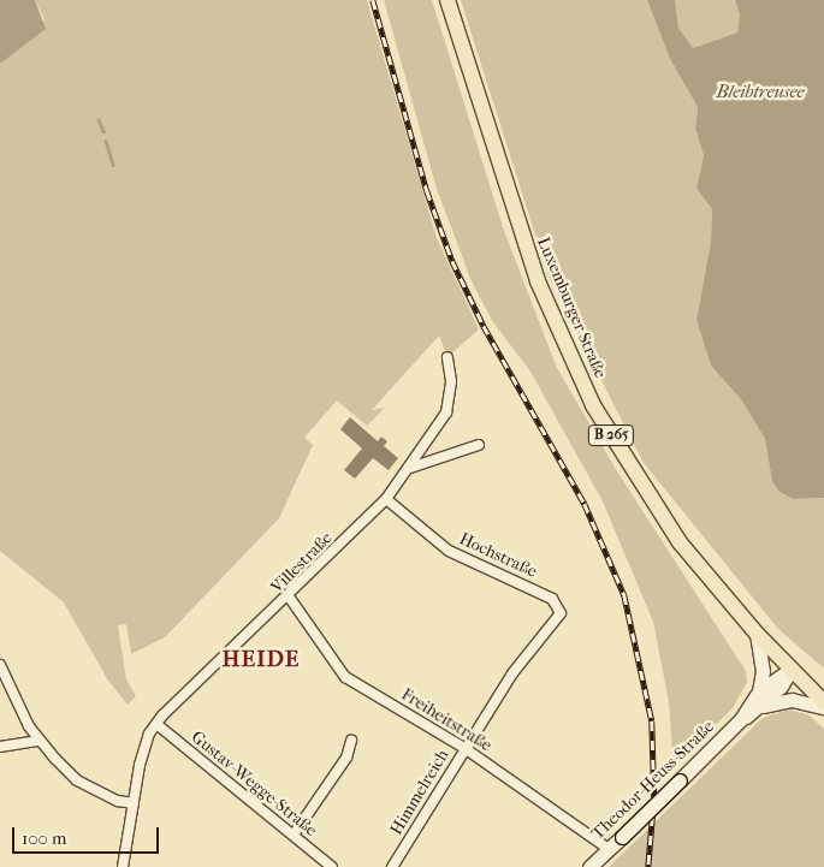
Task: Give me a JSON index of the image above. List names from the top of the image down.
{
  "streets": {
    "main road": ["Luxemburger Straße", "B 265", "Theodor-Heuss-Straße"],
    "street": [
      "Hochstraße",
      "Villestraße",
      "Freiheitstraße",
      "Gustav-Wegge-Straße",
      "Himmelreich"
    ]
  },
  "crossings": [
    ["Luxemburger Straße", "B 265"],
    ["Luxemburger Straße", "Theodor-Heuss-Straße"],
    ["B 265", "Theodor-Heuss-Straße"],
    ["Hochstraße", "Villestraße"],
    ["Hochstraße", "Himmelreich"],
    ["Villestraße", "Freiheitstraße"],
    ["Villestraße", "Gustav-Wegge-Straße"],
    ["Freiheitstraße", "Theodor-Heuss-Straße"],
    ["Freiheitstraße", "Himmelreich"]
  ],
  "districts": ["HEIDE"],
  "water": ["Bleibtreusee"],
  "scale_bar": "100 m"
}
